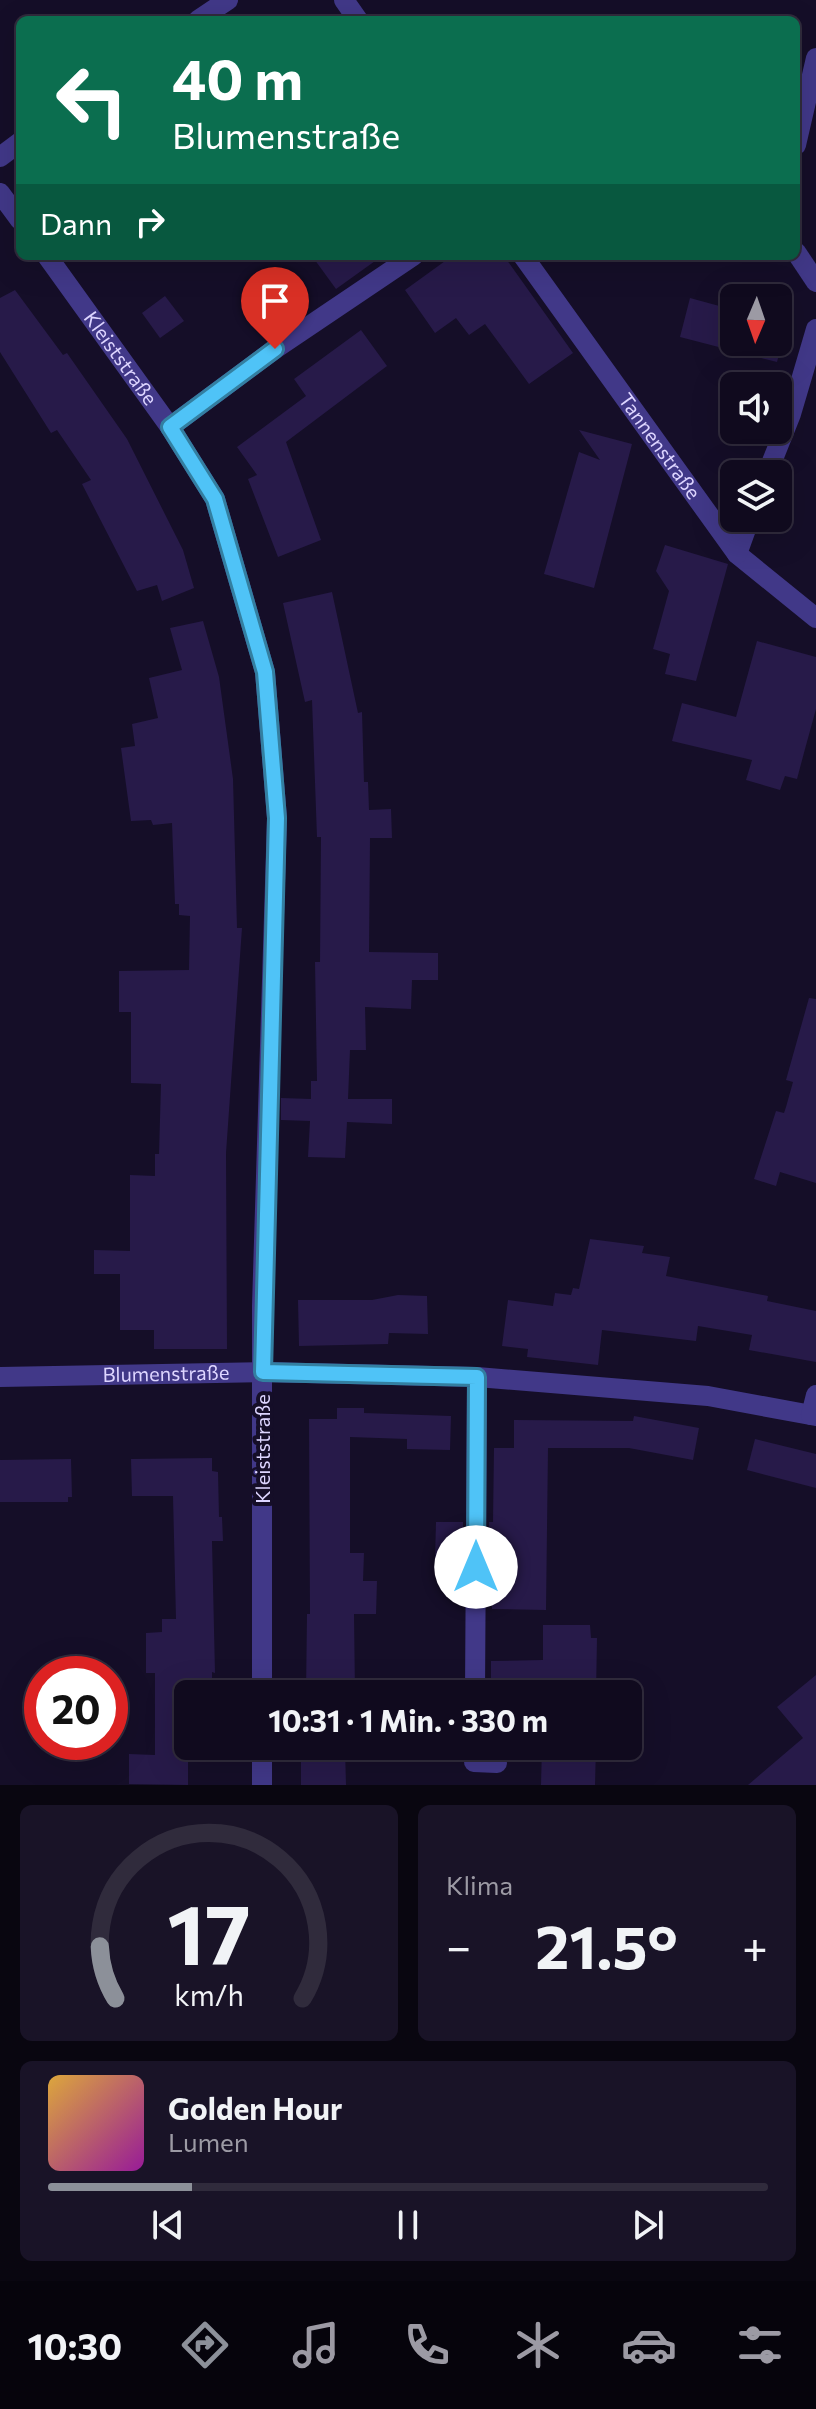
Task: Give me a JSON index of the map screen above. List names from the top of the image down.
{
  "streets": {
    "street": ["Kleiststraße", "Tannenstraße", "Blumenstraße"]
  },
  "crossings": [
    ["Kleiststraße", "Blumenstraße"]
  ],
  "north": "bottom",
  "page": {
    "turn": ["40 m", "Blumenstraße"],
    "then": "Dann",
    "limit": "20",
    "trip": "10:31 · 1 Min. · 330 m",
    "tile": "Klima",
    "heat": ["−", "21.5°", "+"],
    "song": ["Golden Hour", "Lumen"],
    "tabs": "10:30",
    "gauge": ["17", "km/h"]
  }
}
